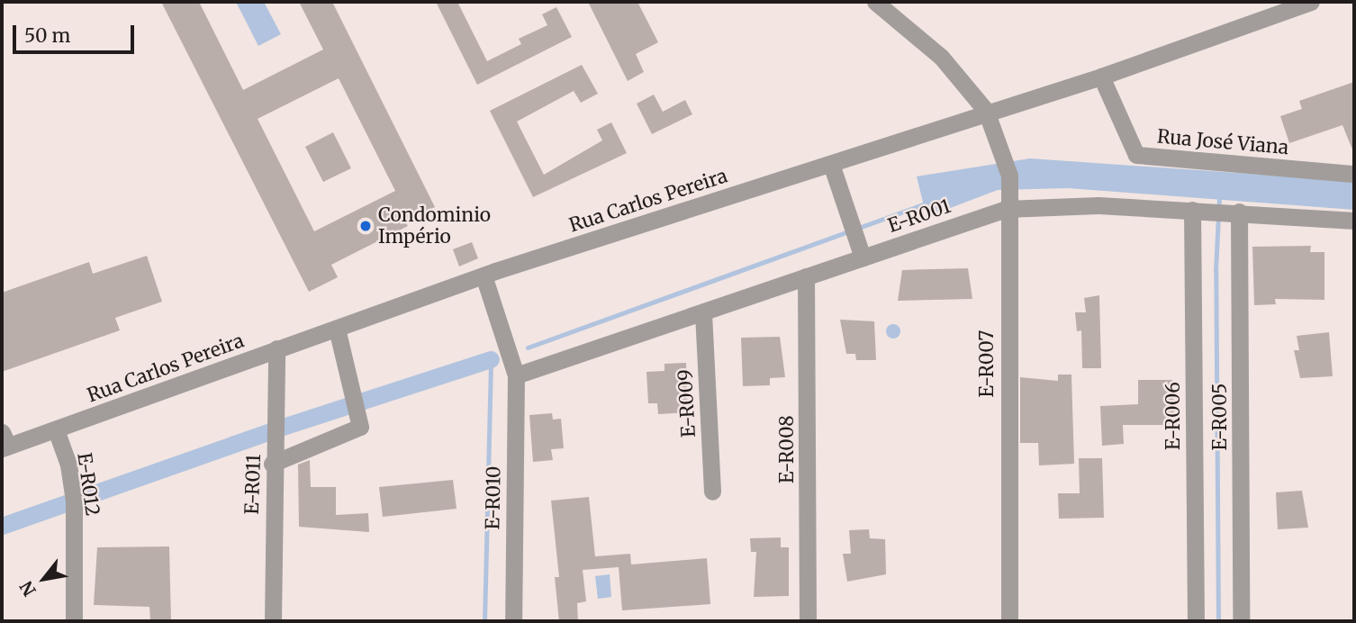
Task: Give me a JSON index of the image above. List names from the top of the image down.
{
  "streets": {
    "street": [
      "Rua José Viana",
      "Rua Carlos Pereira",
      "E-R001",
      "E-R007",
      "E-R009",
      "E-R006",
      "E-R005",
      "E-R008",
      "E-R012",
      "E-R011",
      "E-R010"
    ]
  },
  "crossings": [
    ["Rua José Viana", "Rua Carlos Pereira"],
    ["Rua Carlos Pereira", "E-R007"],
    ["Rua Carlos Pereira", "E-R012"],
    ["Rua Carlos Pereira", "E-R011"],
    ["Rua Carlos Pereira", "E-R010"],
    ["E-R001", "E-R007"],
    ["E-R001", "E-R009"],
    ["E-R001", "E-R006"],
    ["E-R001", "E-R005"],
    ["E-R001", "E-R008"],
    ["E-R001", "E-R010"]
  ],
  "places": ["Condominio Império"],
  "scale_bar": "50 m",
  "north": "bottom left"
}
